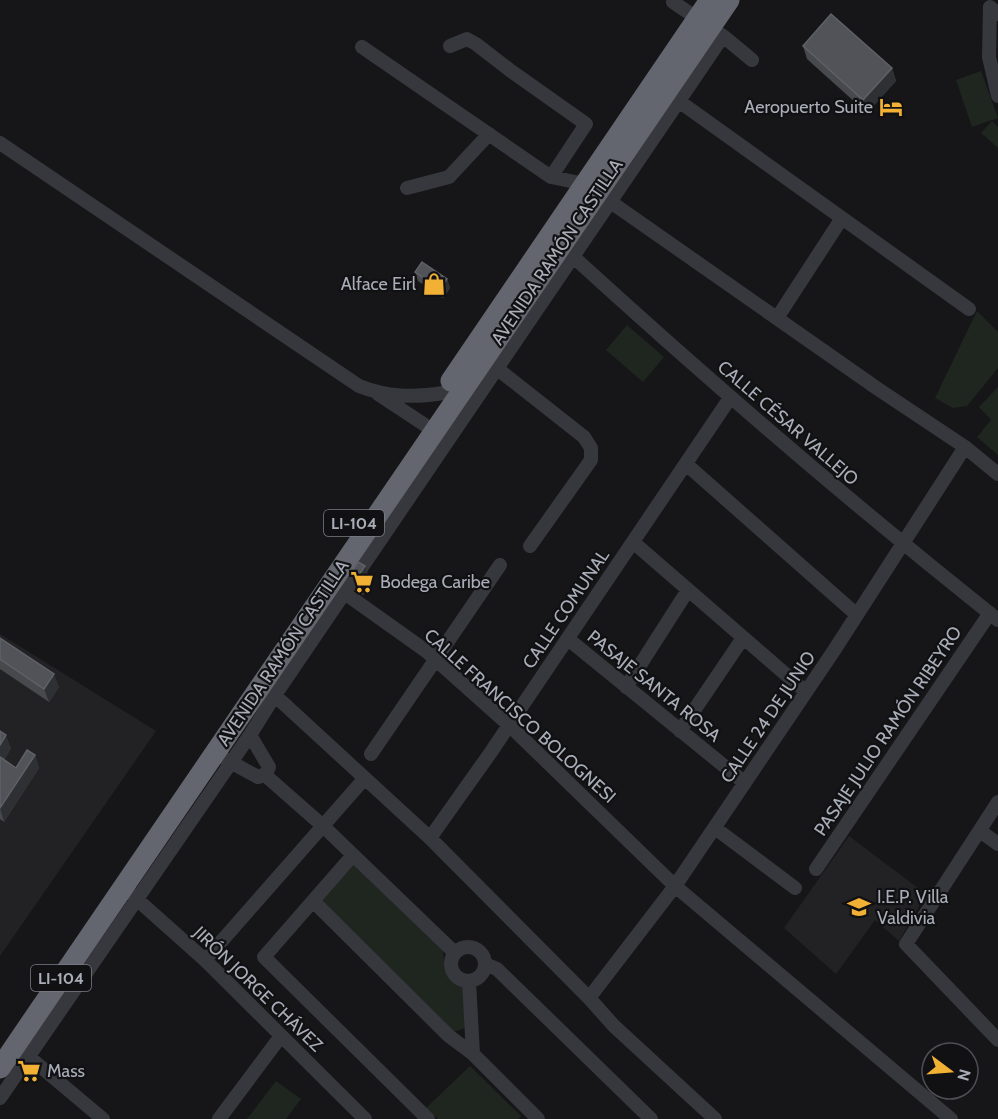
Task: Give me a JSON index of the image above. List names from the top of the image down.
{
  "streets": {
    "highway": ["AVENIDA RAMÓN CASTILLA", "LI-104"],
    "street": [
      "CALLE CÉSAR VALLEJO",
      "CALLE COMUNAL",
      "PASAJE SANTA ROSA",
      "CALLE FRANCISCO BOLOGNESI",
      "CALLE 24 DE JUNIO",
      "PASAJE JULIO RAMÓN RIBEYRO",
      "JIRÓN JORGE CHÁVEZ"
    ]
  },
  "crossings": [
    ["AVENIDA RAMÓN CASTILLA", "CALLE CÉSAR VALLEJO"],
    ["AVENIDA RAMÓN CASTILLA", "CALLE FRANCISCO BOLOGNESI"],
    ["AVENIDA RAMÓN CASTILLA", "JIRÓN JORGE CHÁVEZ"],
    ["CALLE CÉSAR VALLEJO", "CALLE COMUNAL"],
    ["CALLE CÉSAR VALLEJO", "CALLE 24 DE JUNIO"],
    ["CALLE CÉSAR VALLEJO", "PASAJE JULIO RAMÓN RIBEYRO"],
    ["CALLE COMUNAL", "PASAJE SANTA ROSA"],
    ["CALLE COMUNAL", "CALLE FRANCISCO BOLOGNESI"],
    ["PASAJE SANTA ROSA", "CALLE 24 DE JUNIO"],
    ["CALLE FRANCISCO BOLOGNESI", "CALLE 24 DE JUNIO"]
  ],
  "places": {
    "hotel": ["Aeropuerto Suite"],
    "shop": ["Alface Eirl"],
    "supermarket": ["Bodega Caribe", "Mass"],
    "school or university": ["I.E.P. Villa Valdivia"]
  },
  "north": "right"
}
